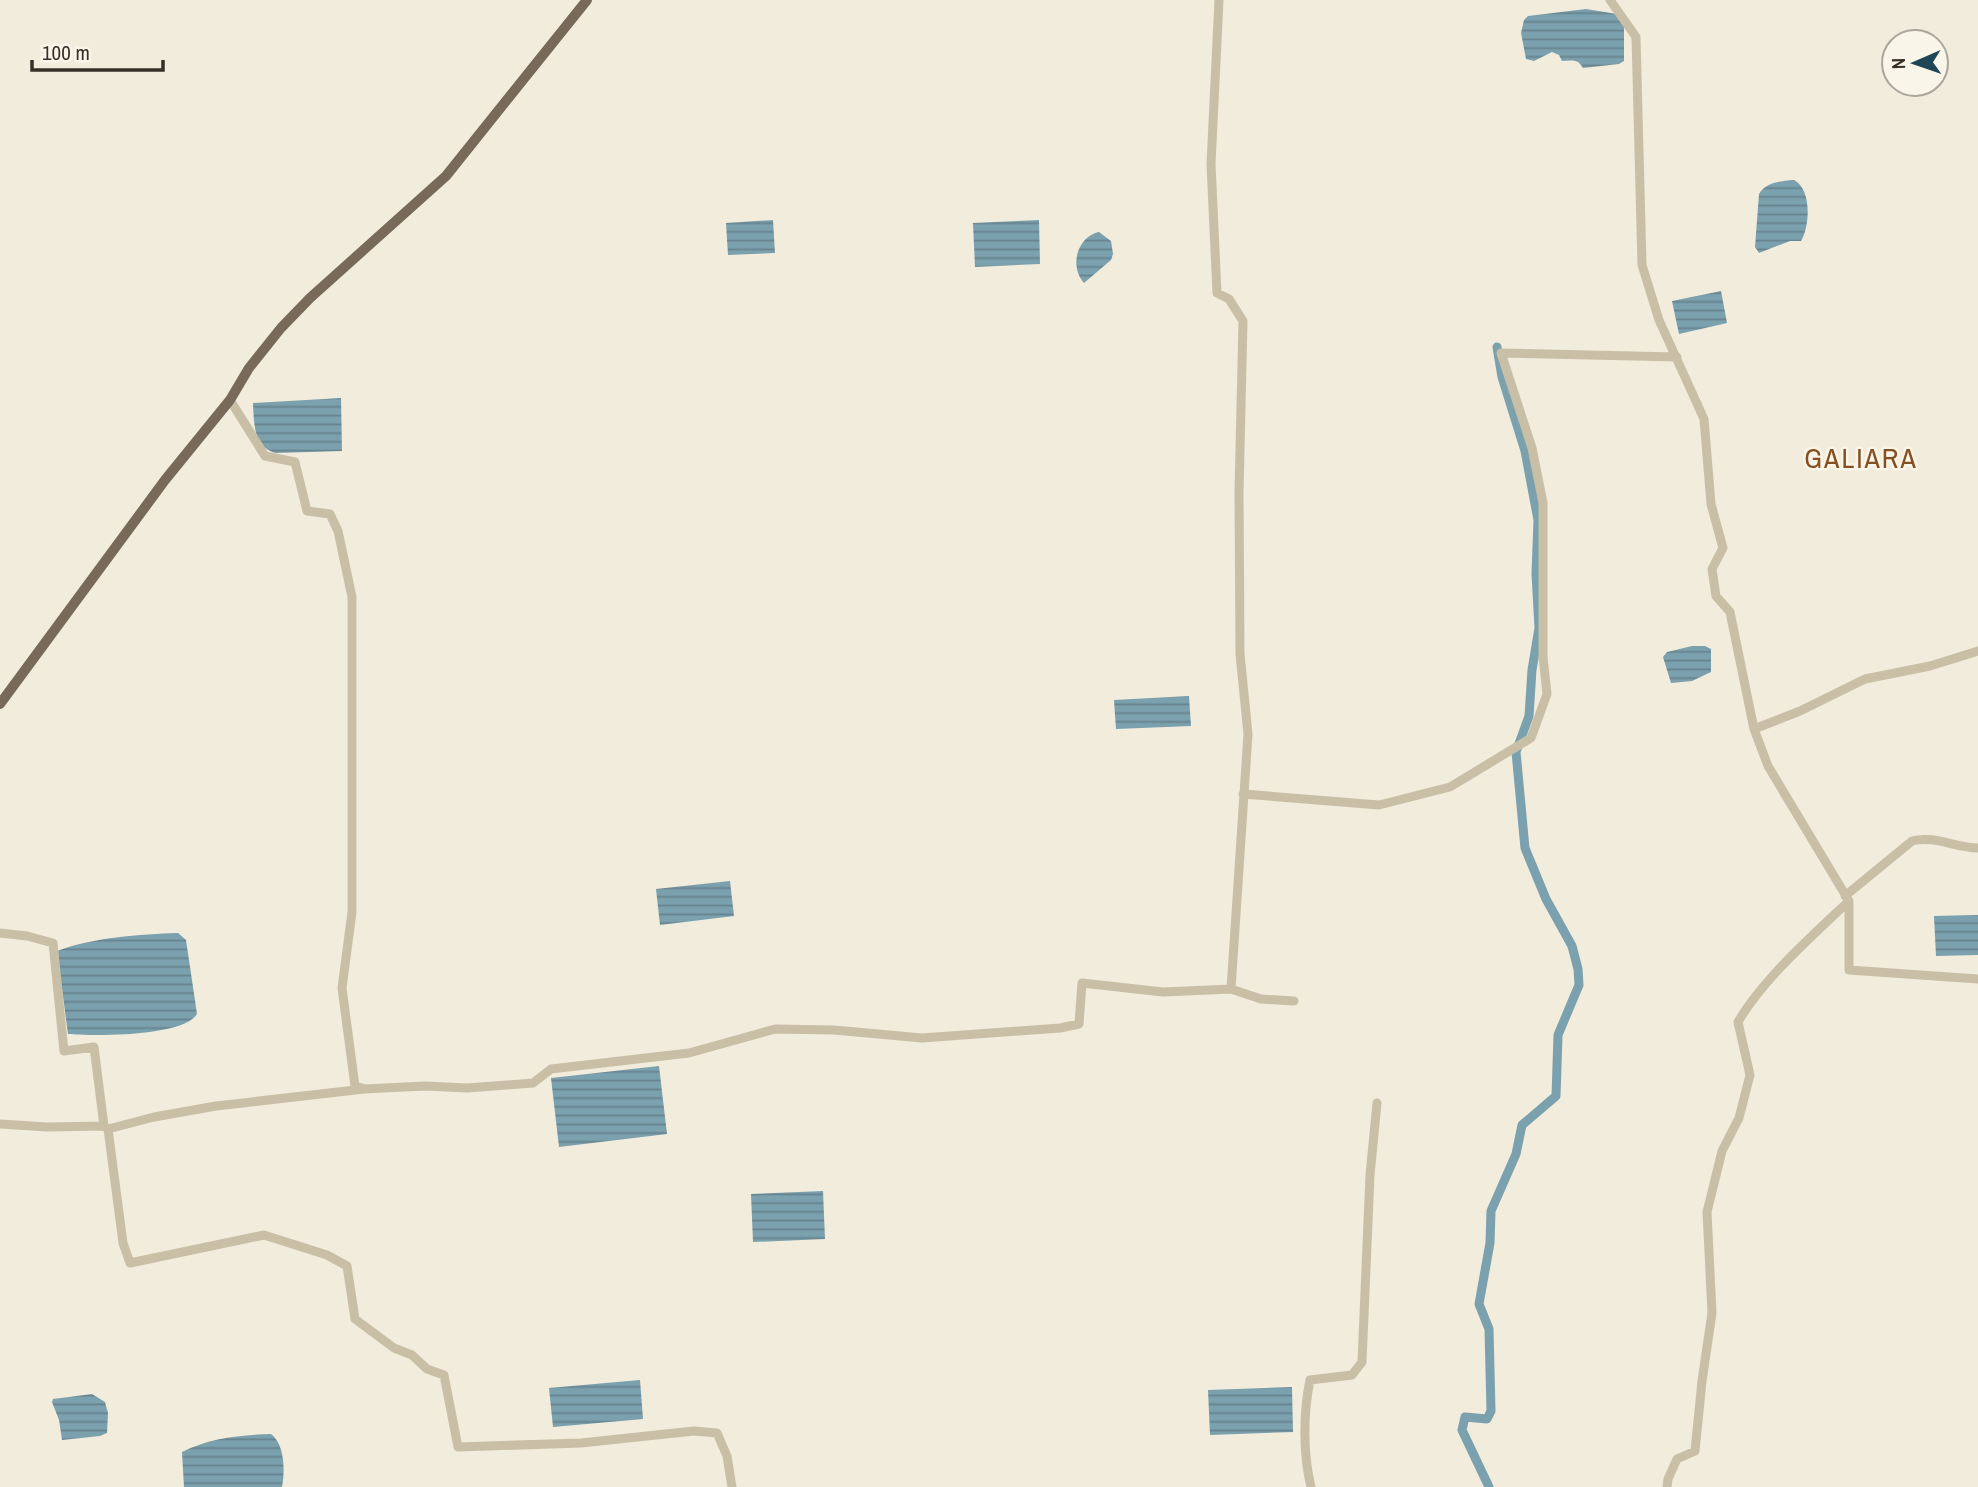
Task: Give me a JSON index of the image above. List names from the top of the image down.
{
  "districts": ["GALIARA"],
  "scale_bar": "100 m",
  "north": "left"
}
